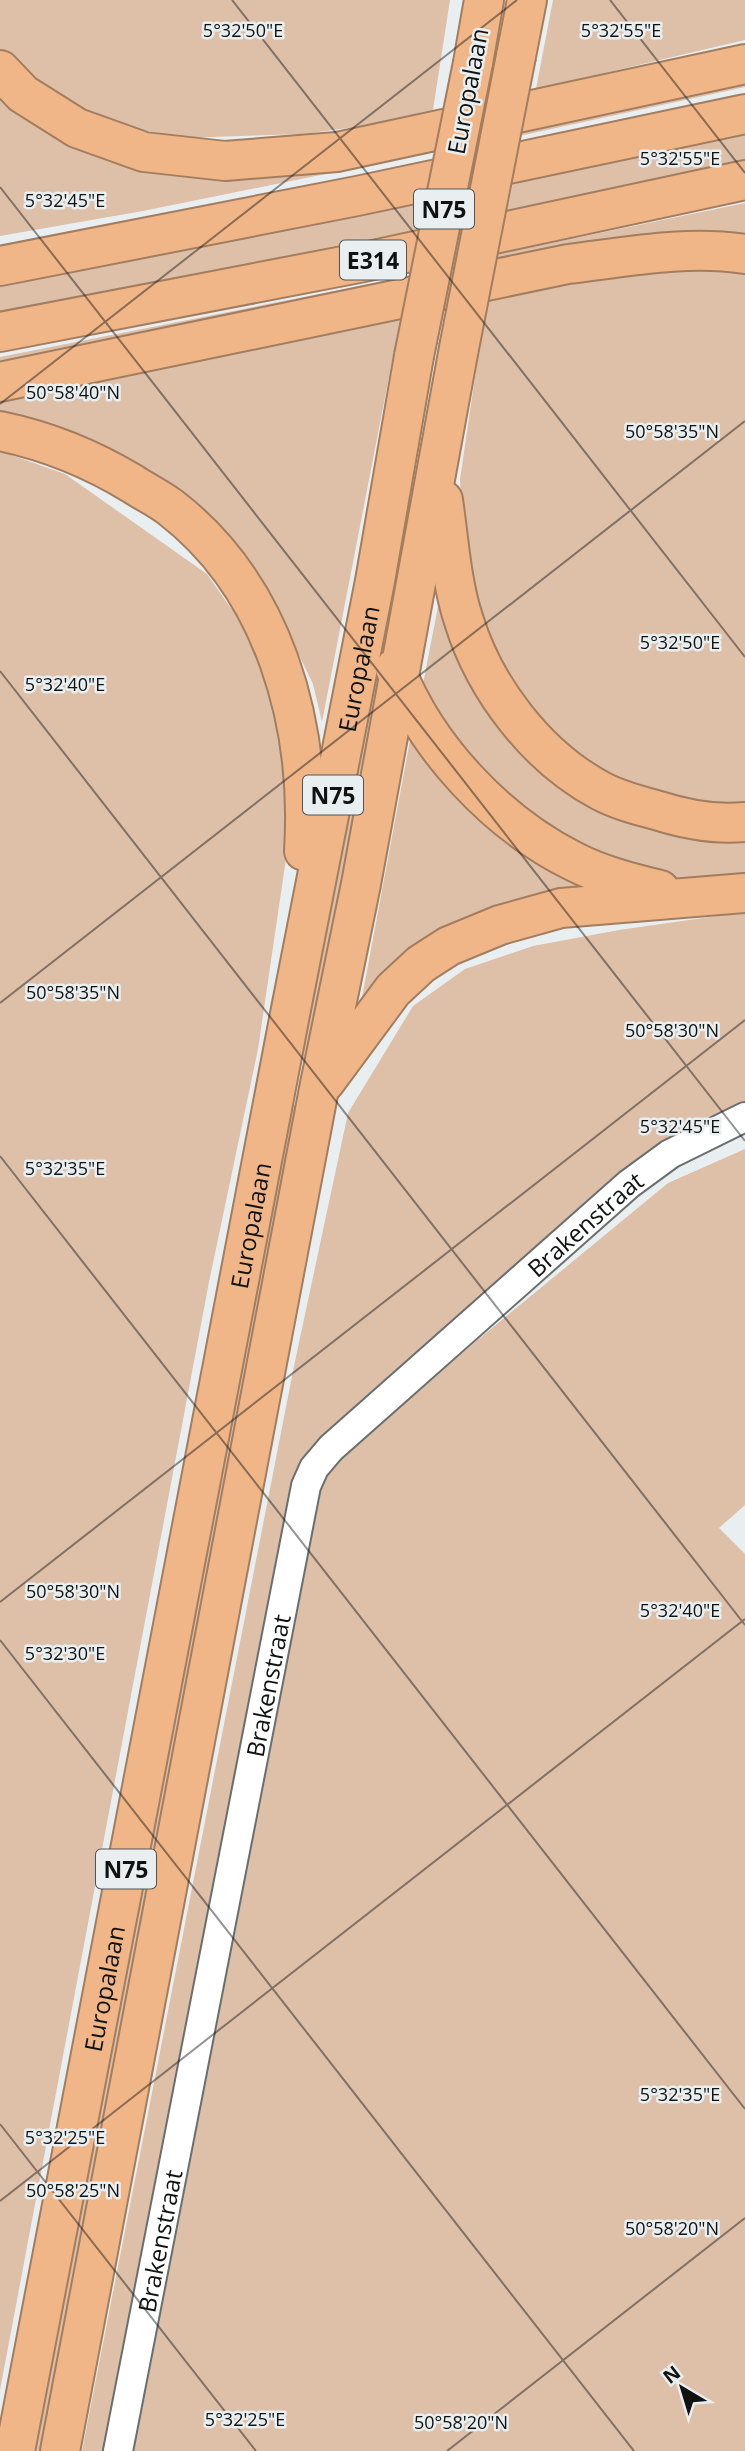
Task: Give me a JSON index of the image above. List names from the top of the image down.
{
  "streets": {
    "highway": ["Europalaan", "N75", "E314"],
    "street": ["Brakenstraat"]
  },
  "north": "top left",
  "coordinates": [
    "5°32'55\"E",
    "5°32'50\"E",
    "5°32'45\"E",
    "50°58'40\"N",
    "50°58'35\"N",
    "5°32'40\"E",
    "50°58'30\"N",
    "5°32'35\"E",
    "5°32'30\"E",
    "5°32'25\"E",
    "50°58'25\"N",
    "50°58'20\"N"
  ]
}
